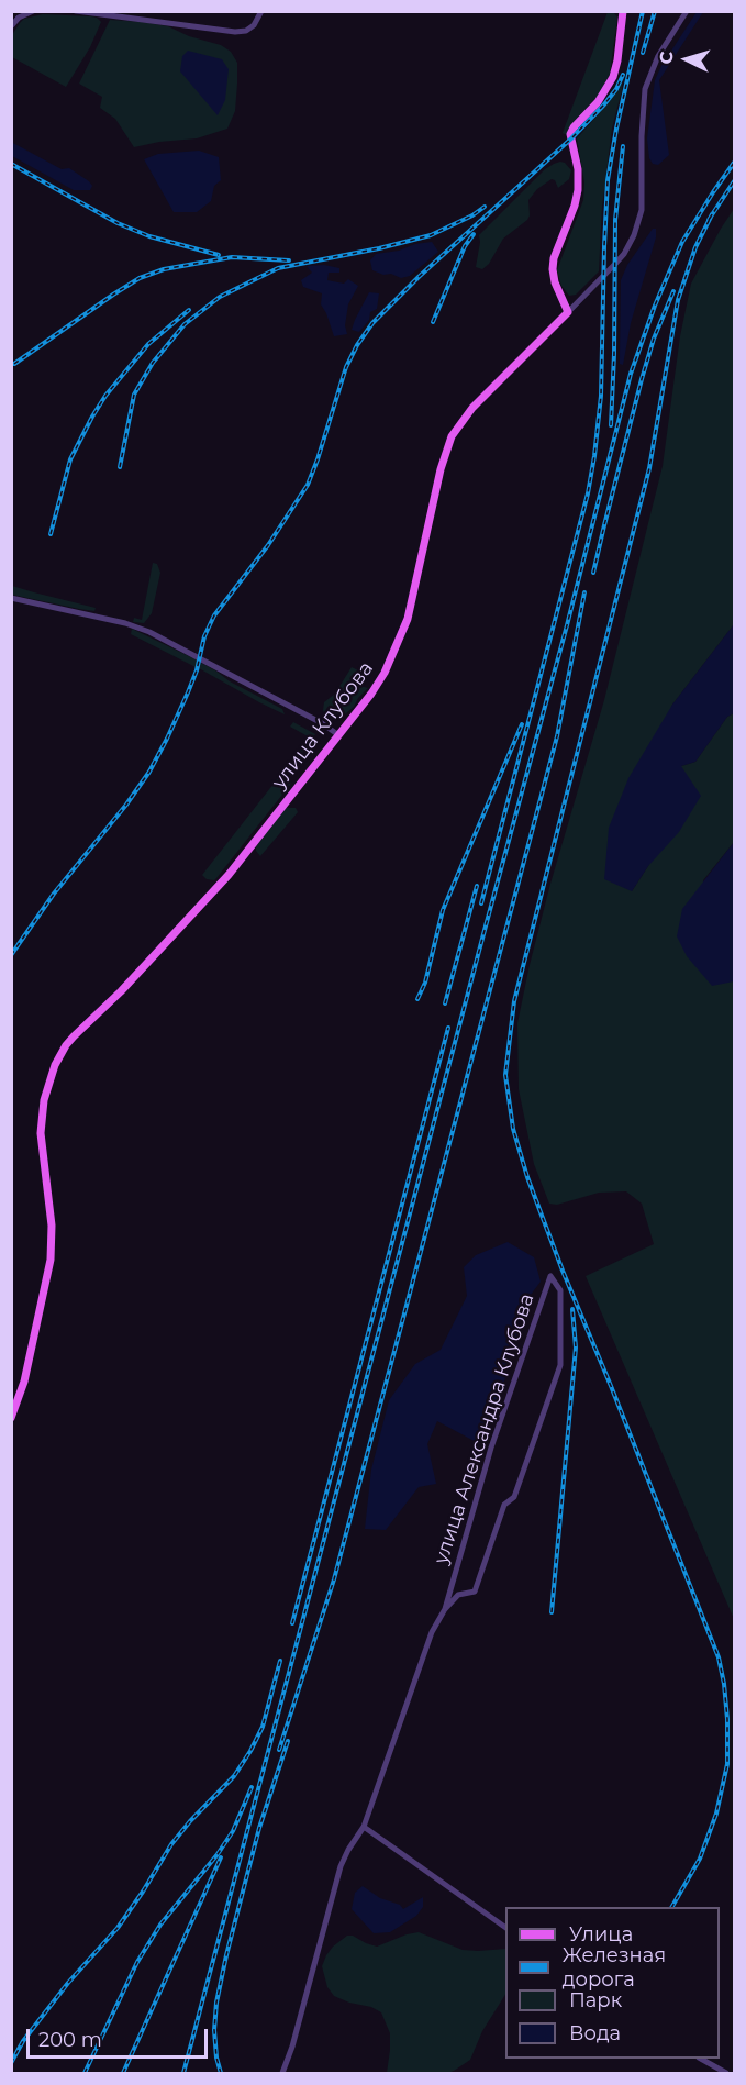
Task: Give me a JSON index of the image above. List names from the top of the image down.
{
  "streets": {
    "main road": ["улица Клубова"],
    "street": ["улица Александра Клубова"]
  },
  "legend": [
    "Улица",
    "Железная дорога",
    "Парк",
    "Вода"
  ],
  "scale_bar": "200 m",
  "north": "left"
}
